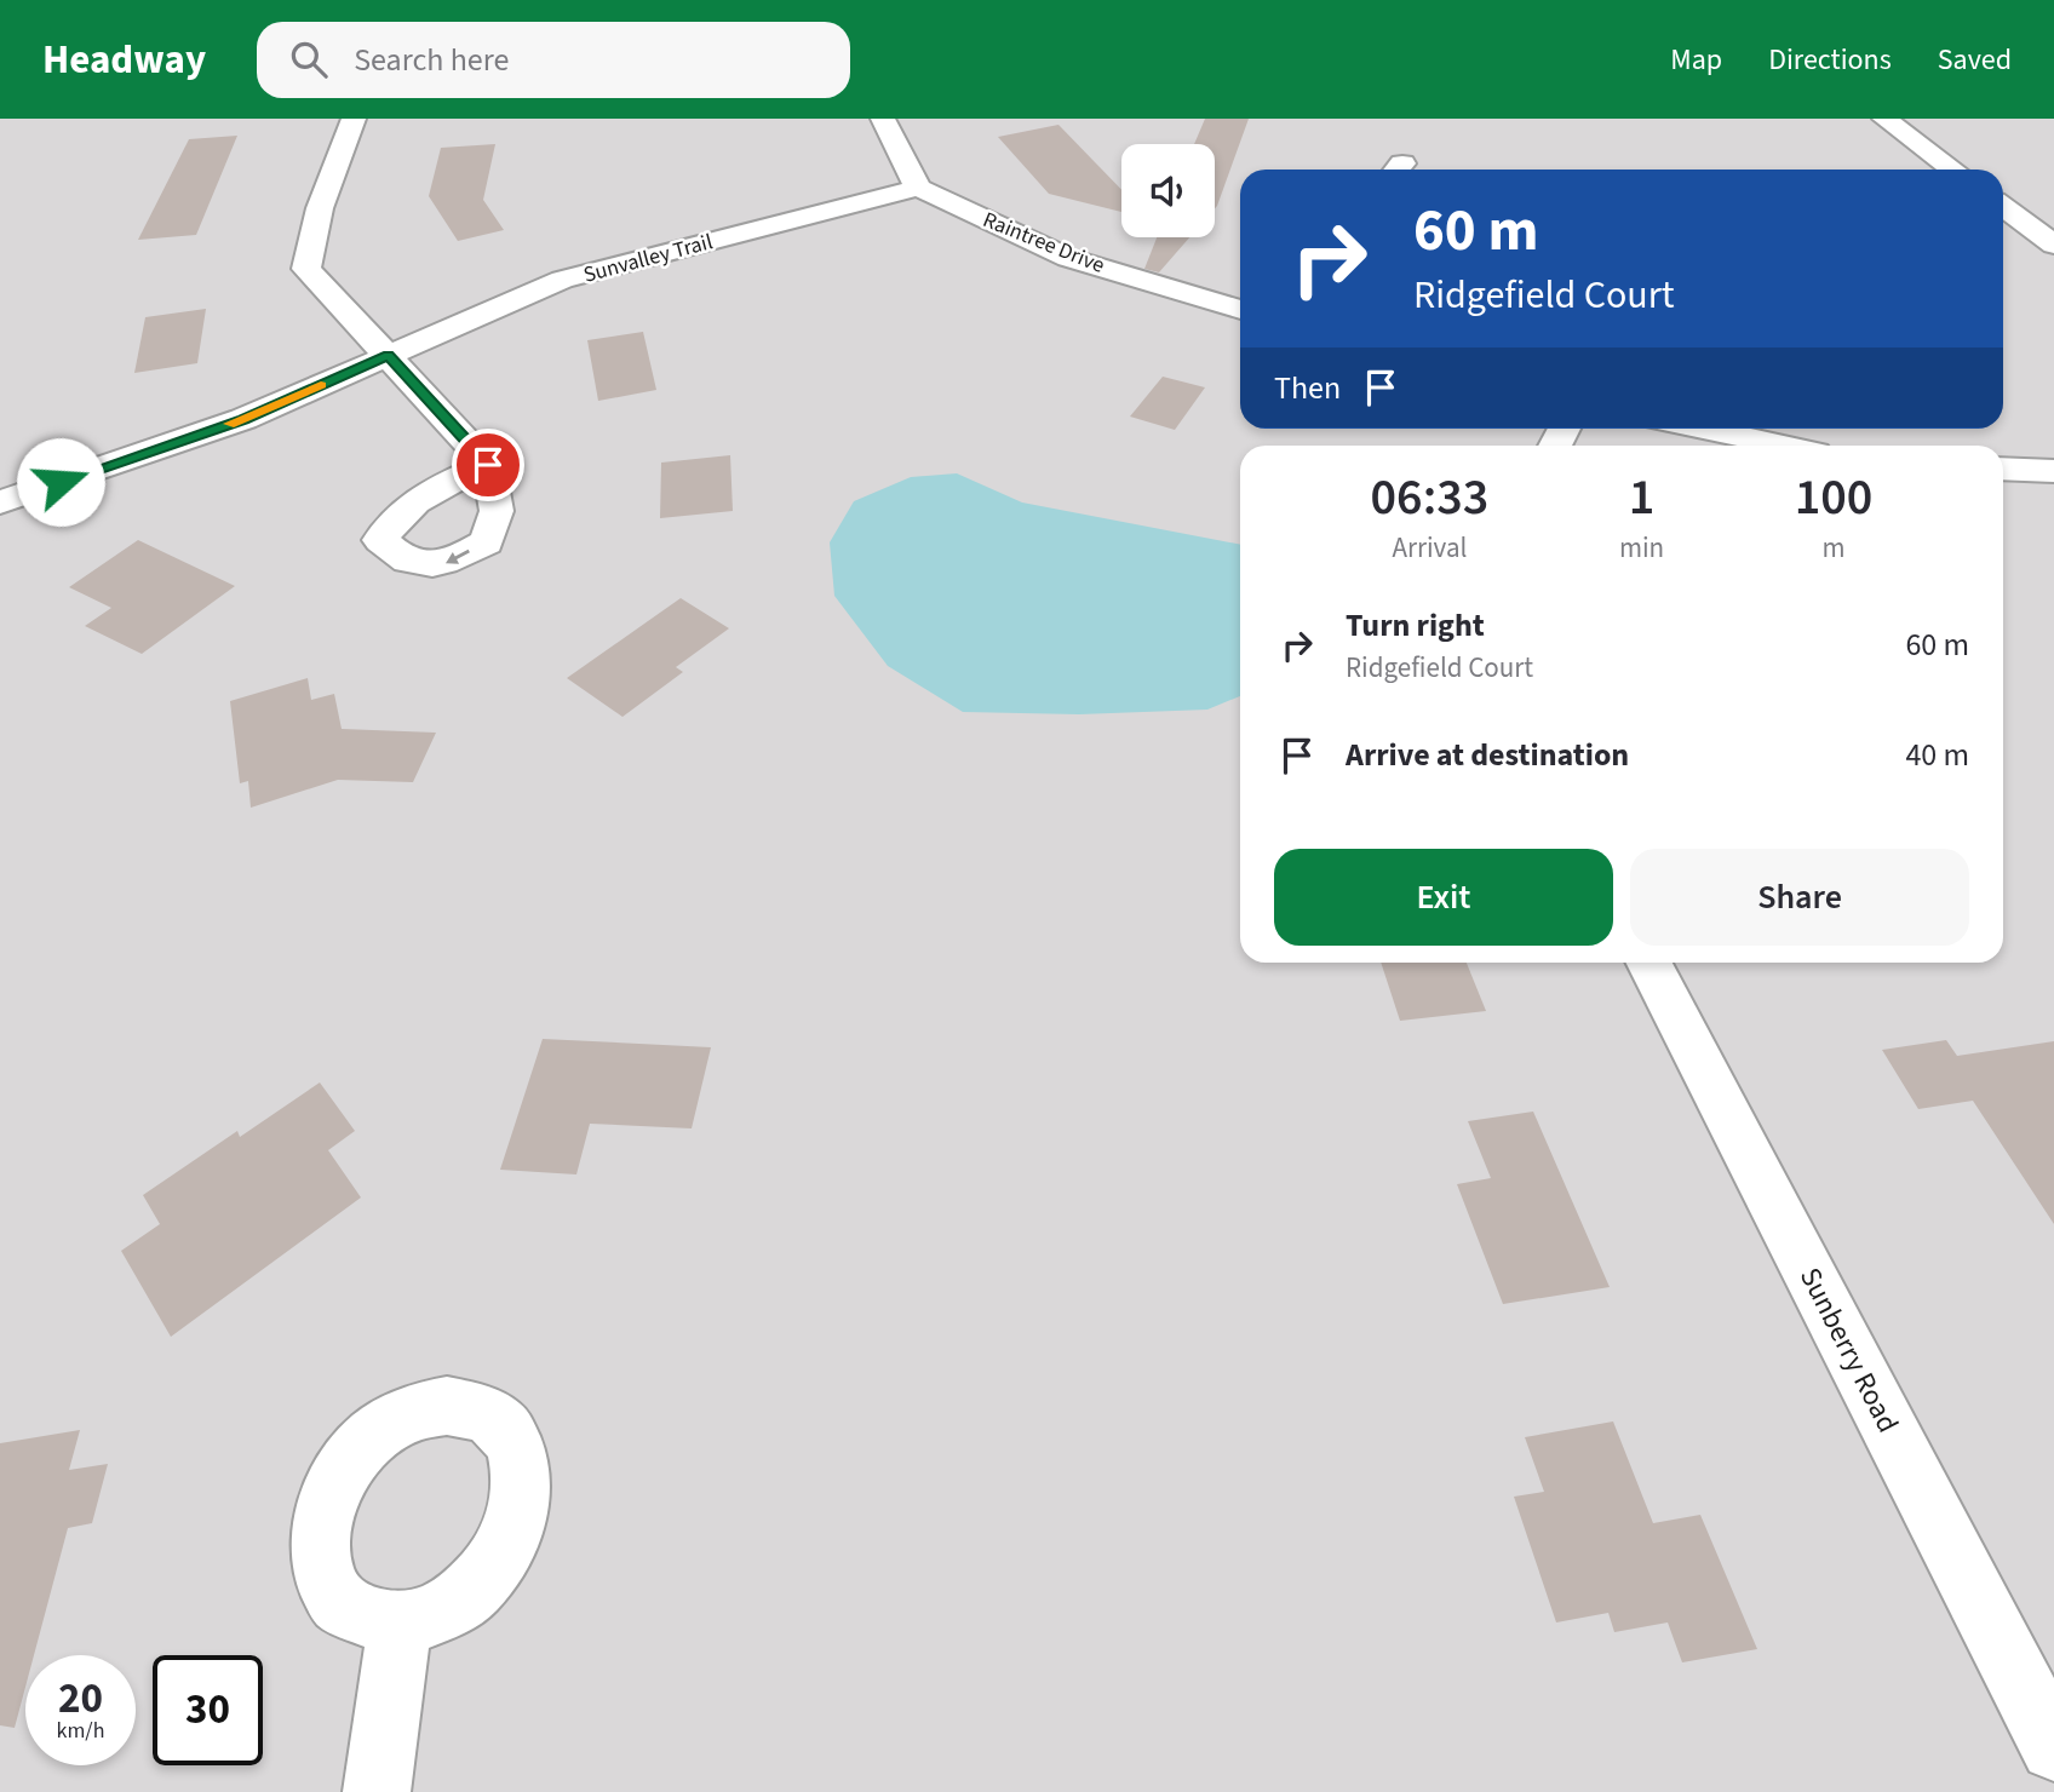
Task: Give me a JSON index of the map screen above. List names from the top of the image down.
{
  "streets": {
    "street": ["Raintree Drive", "Sunvalley Trail", "Sunberry Road"]
  },
  "crossings": [
    ["Raintree Drive", "Sunvalley Trail"]
  ],
  "page": {
    "header": "Headway",
    "search": "Search here",
    "nav": ["Map", "Directions", "Saved"],
    "turn": ["60 m", "Ridgefield Court"],
    "then": "Then",
    "eta": [
      "06:33",
      "Arrival",
      "1",
      "min",
      "100",
      "m"
    ],
    "list": [
      {
        "name": "Turn right",
        "note": "Ridgefield Court",
        "value": "60 m"
      },
      {
        "name": "Arrive at destination",
        "value": "40 m"
      }
    ],
    "buttons": ["Exit", "Share"],
    "speed": "20 km/h",
    "limit": "30"
  }
}
